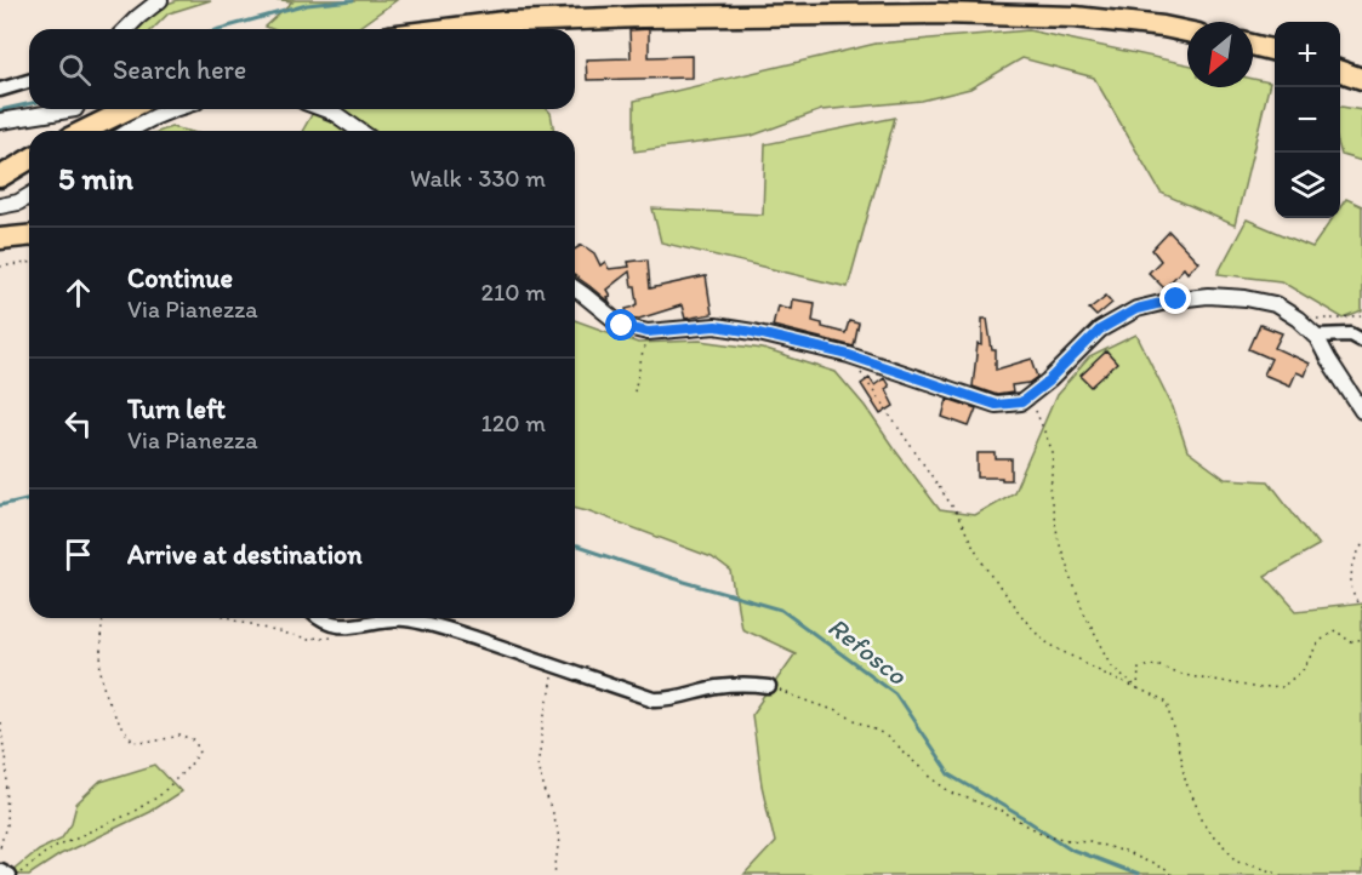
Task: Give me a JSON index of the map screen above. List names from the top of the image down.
{
  "water": ["Refosco"],
  "north": "bottom left",
  "page": {
    "map_buttons": ["+", "−"],
    "search": "Search here",
    "heading": ["5 min", "Walk · 330 m"],
    "list": [
      ["Continue", "Via Pianezza", "210 m"],
      ["Turn left", "Via Pianezza", "120 m"],
      "Arrive at destination"
    ]
  }
}
